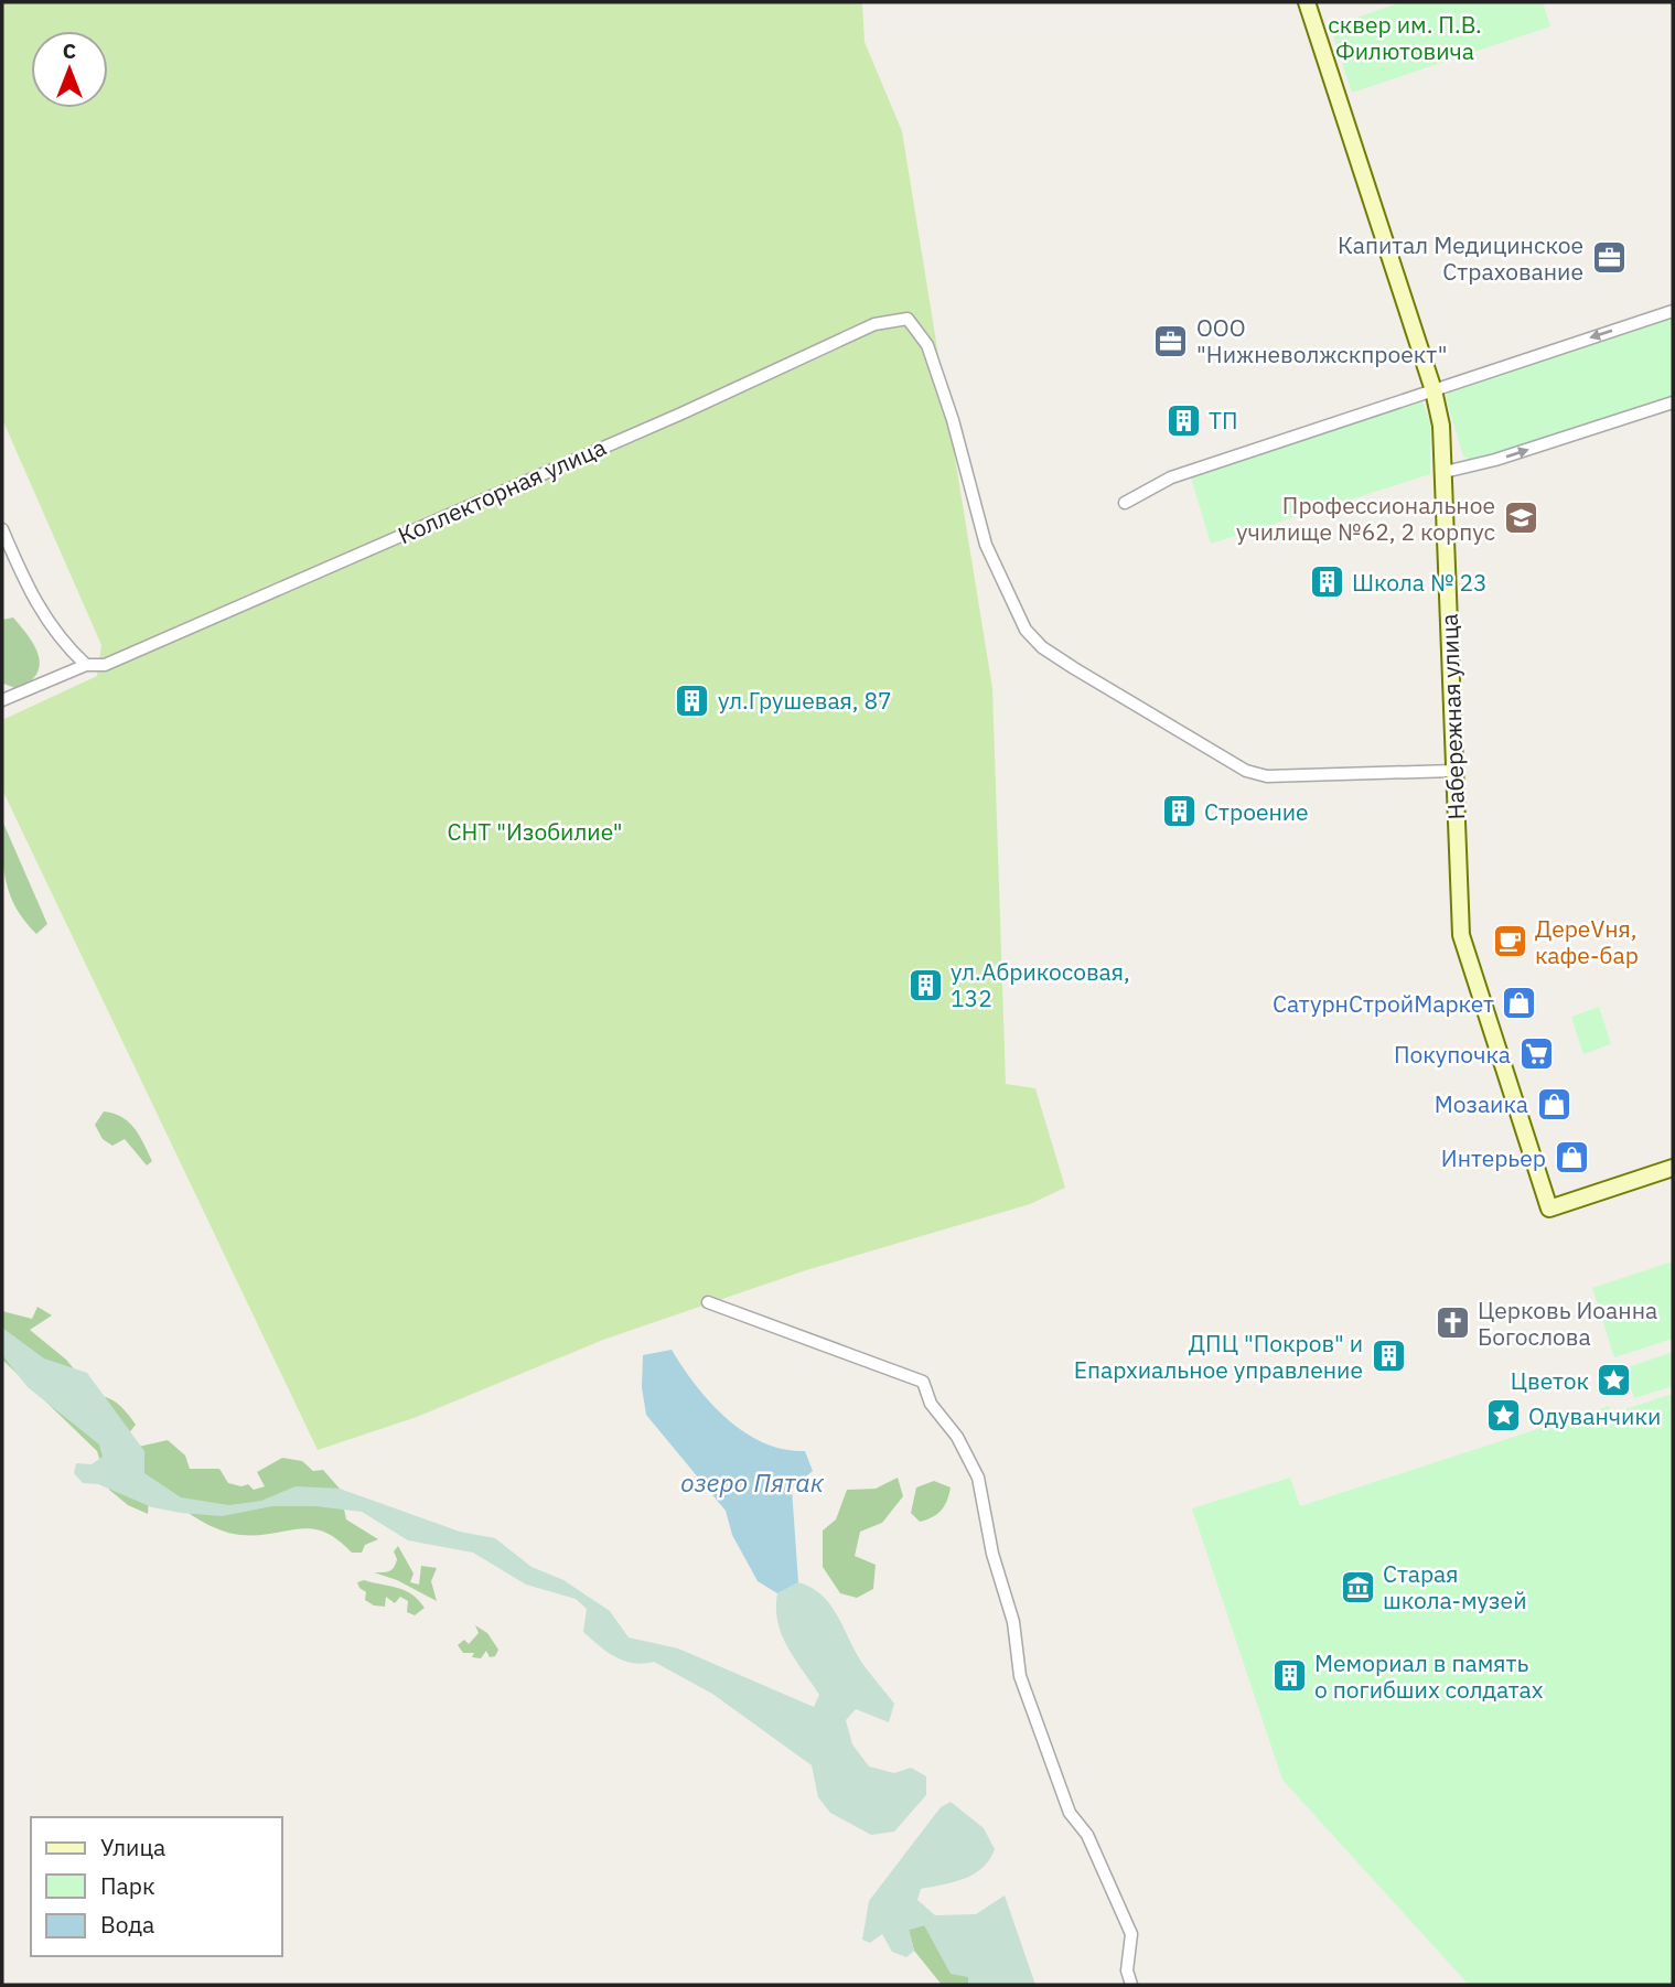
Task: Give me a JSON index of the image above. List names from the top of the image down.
{
  "streets": {
    "street": ["Коллекторная улица", "Набережная улица"]
  },
  "crossings": [
    ["Коллекторная улица", "Набережная улица"]
  ],
  "water": ["озеро Пятак"],
  "parks": ["сквер им. П.В. Филютовича", "СНТ \"Изобилие\""],
  "places": {
    "office": ["Капитал Медицинское Страхование", "ООО \"Нижневолжскпроект\""],
    "building": [
      "ТП",
      "Школа № 23",
      "ул.Грушевая, 87",
      "Строение",
      "ул.Абрикосовая, 132",
      "ДПЦ \"Покров\" и Епархиальное управление",
      "Мемориал в память о погибших солдатах"
    ],
    "school or university": ["Профессиональное училище №62, 2 корпус"],
    "cafe": ["ДереVня, кафе-бар"],
    "shop": ["СатурнСтройМаркет", "Мозаика", "Интерьер"],
    "supermarket": ["Покупочка"],
    "church": ["Церковь Иоанна Богослова"],
    "place": ["Цветок", "Одуванчики"],
    "museum": ["Старая школа-музей"]
  },
  "legend": ["Улица", "Парк", "Вода"],
  "north": "top"
}
